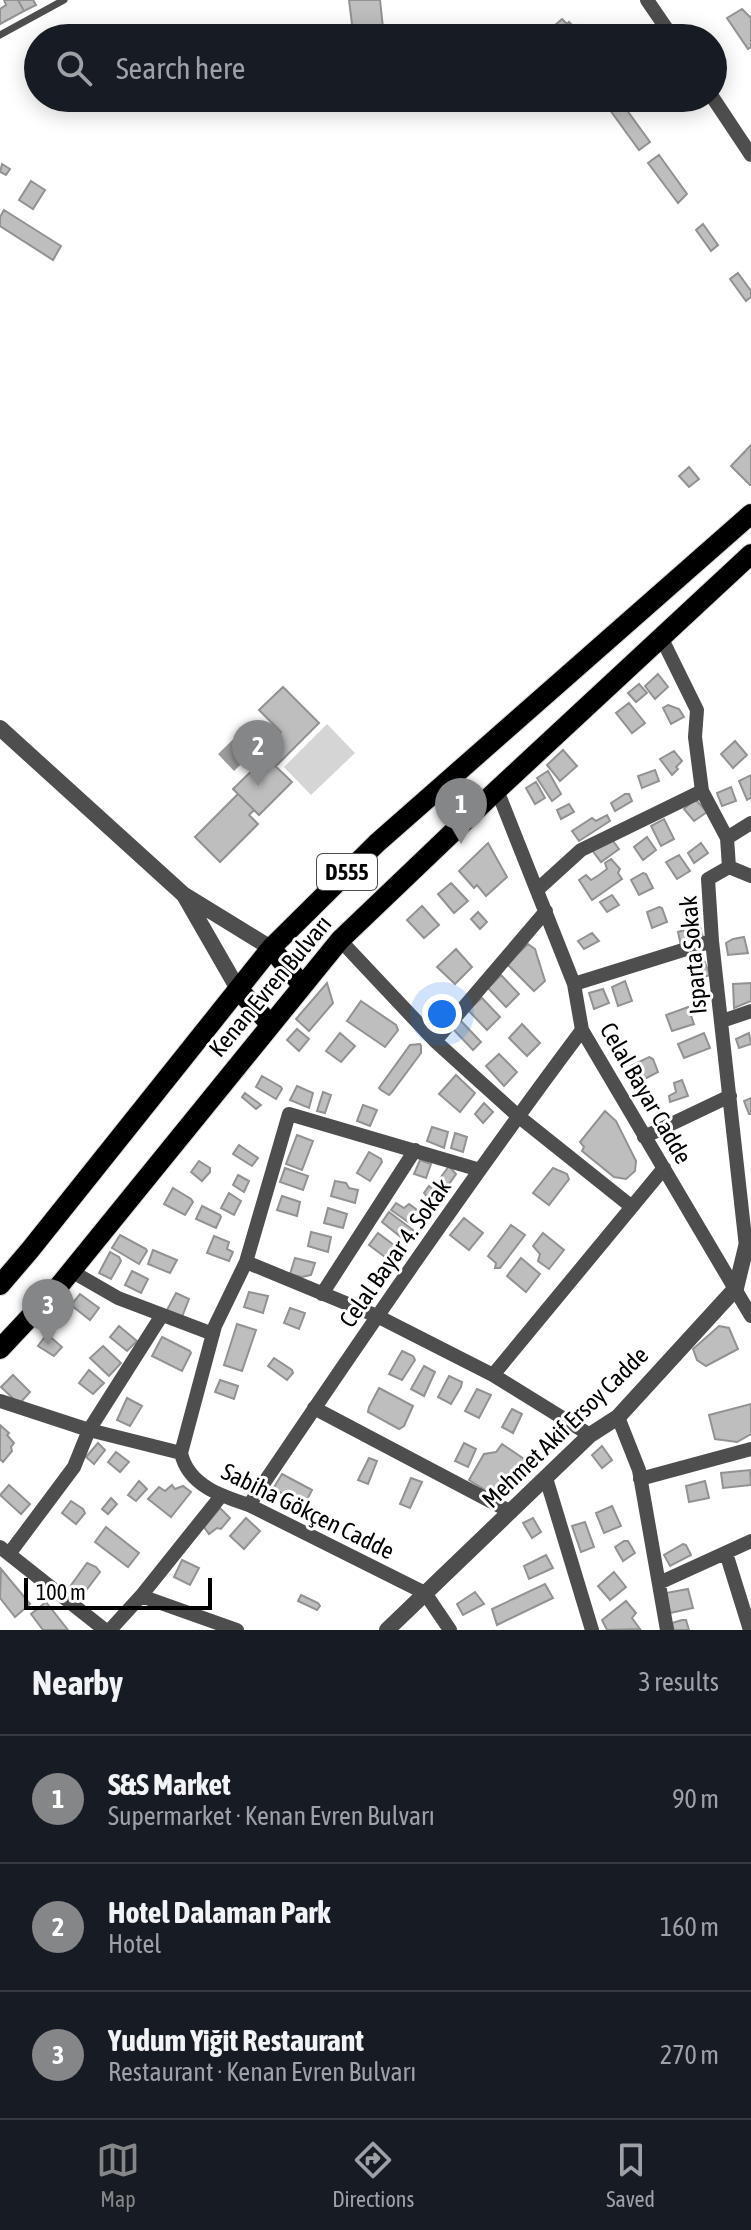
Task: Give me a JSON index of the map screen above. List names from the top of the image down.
{
  "streets": {
    "main road": ["D555", "Kenan Evren Bulvarı"],
    "street": [
      "Isparta Sokak",
      "Celal Bayar Cadde",
      "Celal Bayar 4. Sokak",
      "Mehmet Akif Ersoy Cadde",
      "Sabiha Gökçen Cadde"
    ]
  },
  "crossings": [
    ["Isparta Sokak", "Mehmet Akif Ersoy Cadde"],
    ["Kenan Evren Bulvarı", "Celal Bayar Cadde"],
    ["Celal Bayar Cadde", "Celal Bayar 4. Sokak"],
    ["Celal Bayar Cadde", "Mehmet Akif Ersoy Cadde"],
    ["Celal Bayar 4. Sokak", "Sabiha Gökçen Cadde"],
    ["Mehmet Akif Ersoy Cadde", "Sabiha Gökçen Cadde"]
  ],
  "scale_bar": "100 m",
  "page": {
    "search": "Search here",
    "pins": ["2", "1", "3"],
    "scale": "100 m",
    "heading": ["Nearby", "3 results"],
    "list": [
      {
        "mark": "1",
        "name": "S&S Market",
        "note": "Supermarket · Kenan Evren Bulvarı",
        "value": "90 m"
      },
      {
        "mark": "2",
        "name": "Hotel Dalaman Park",
        "note": "Hotel",
        "value": "160 m"
      },
      {
        "mark": "3",
        "name": "Yudum Yiğit Restaurant",
        "note": "Restaurant · Kenan Evren Bulvarı",
        "value": "270 m"
      }
    ],
    "nav": ["Map", "Directions", "Saved"]
  }
}
